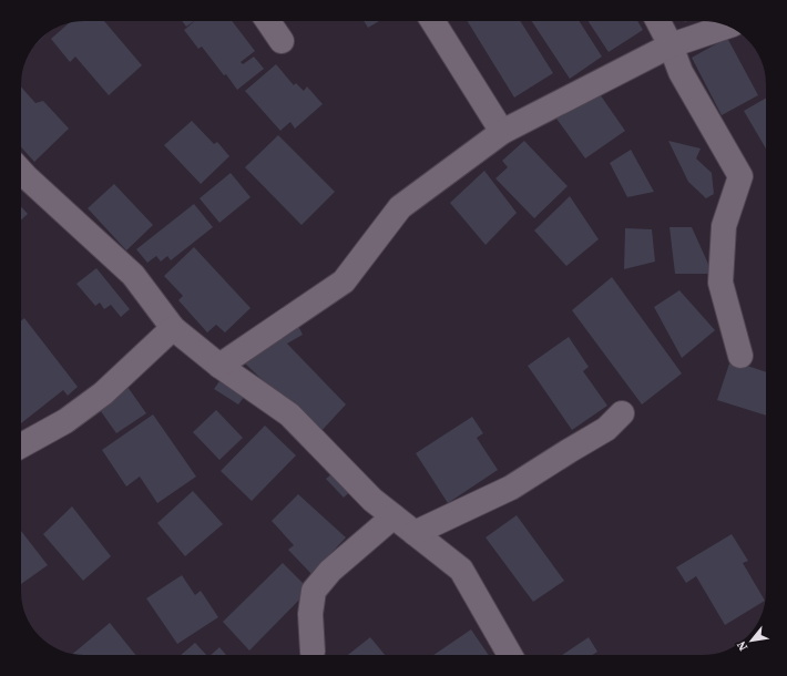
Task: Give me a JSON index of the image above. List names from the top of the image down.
{
  "north": "bottom left"
}
